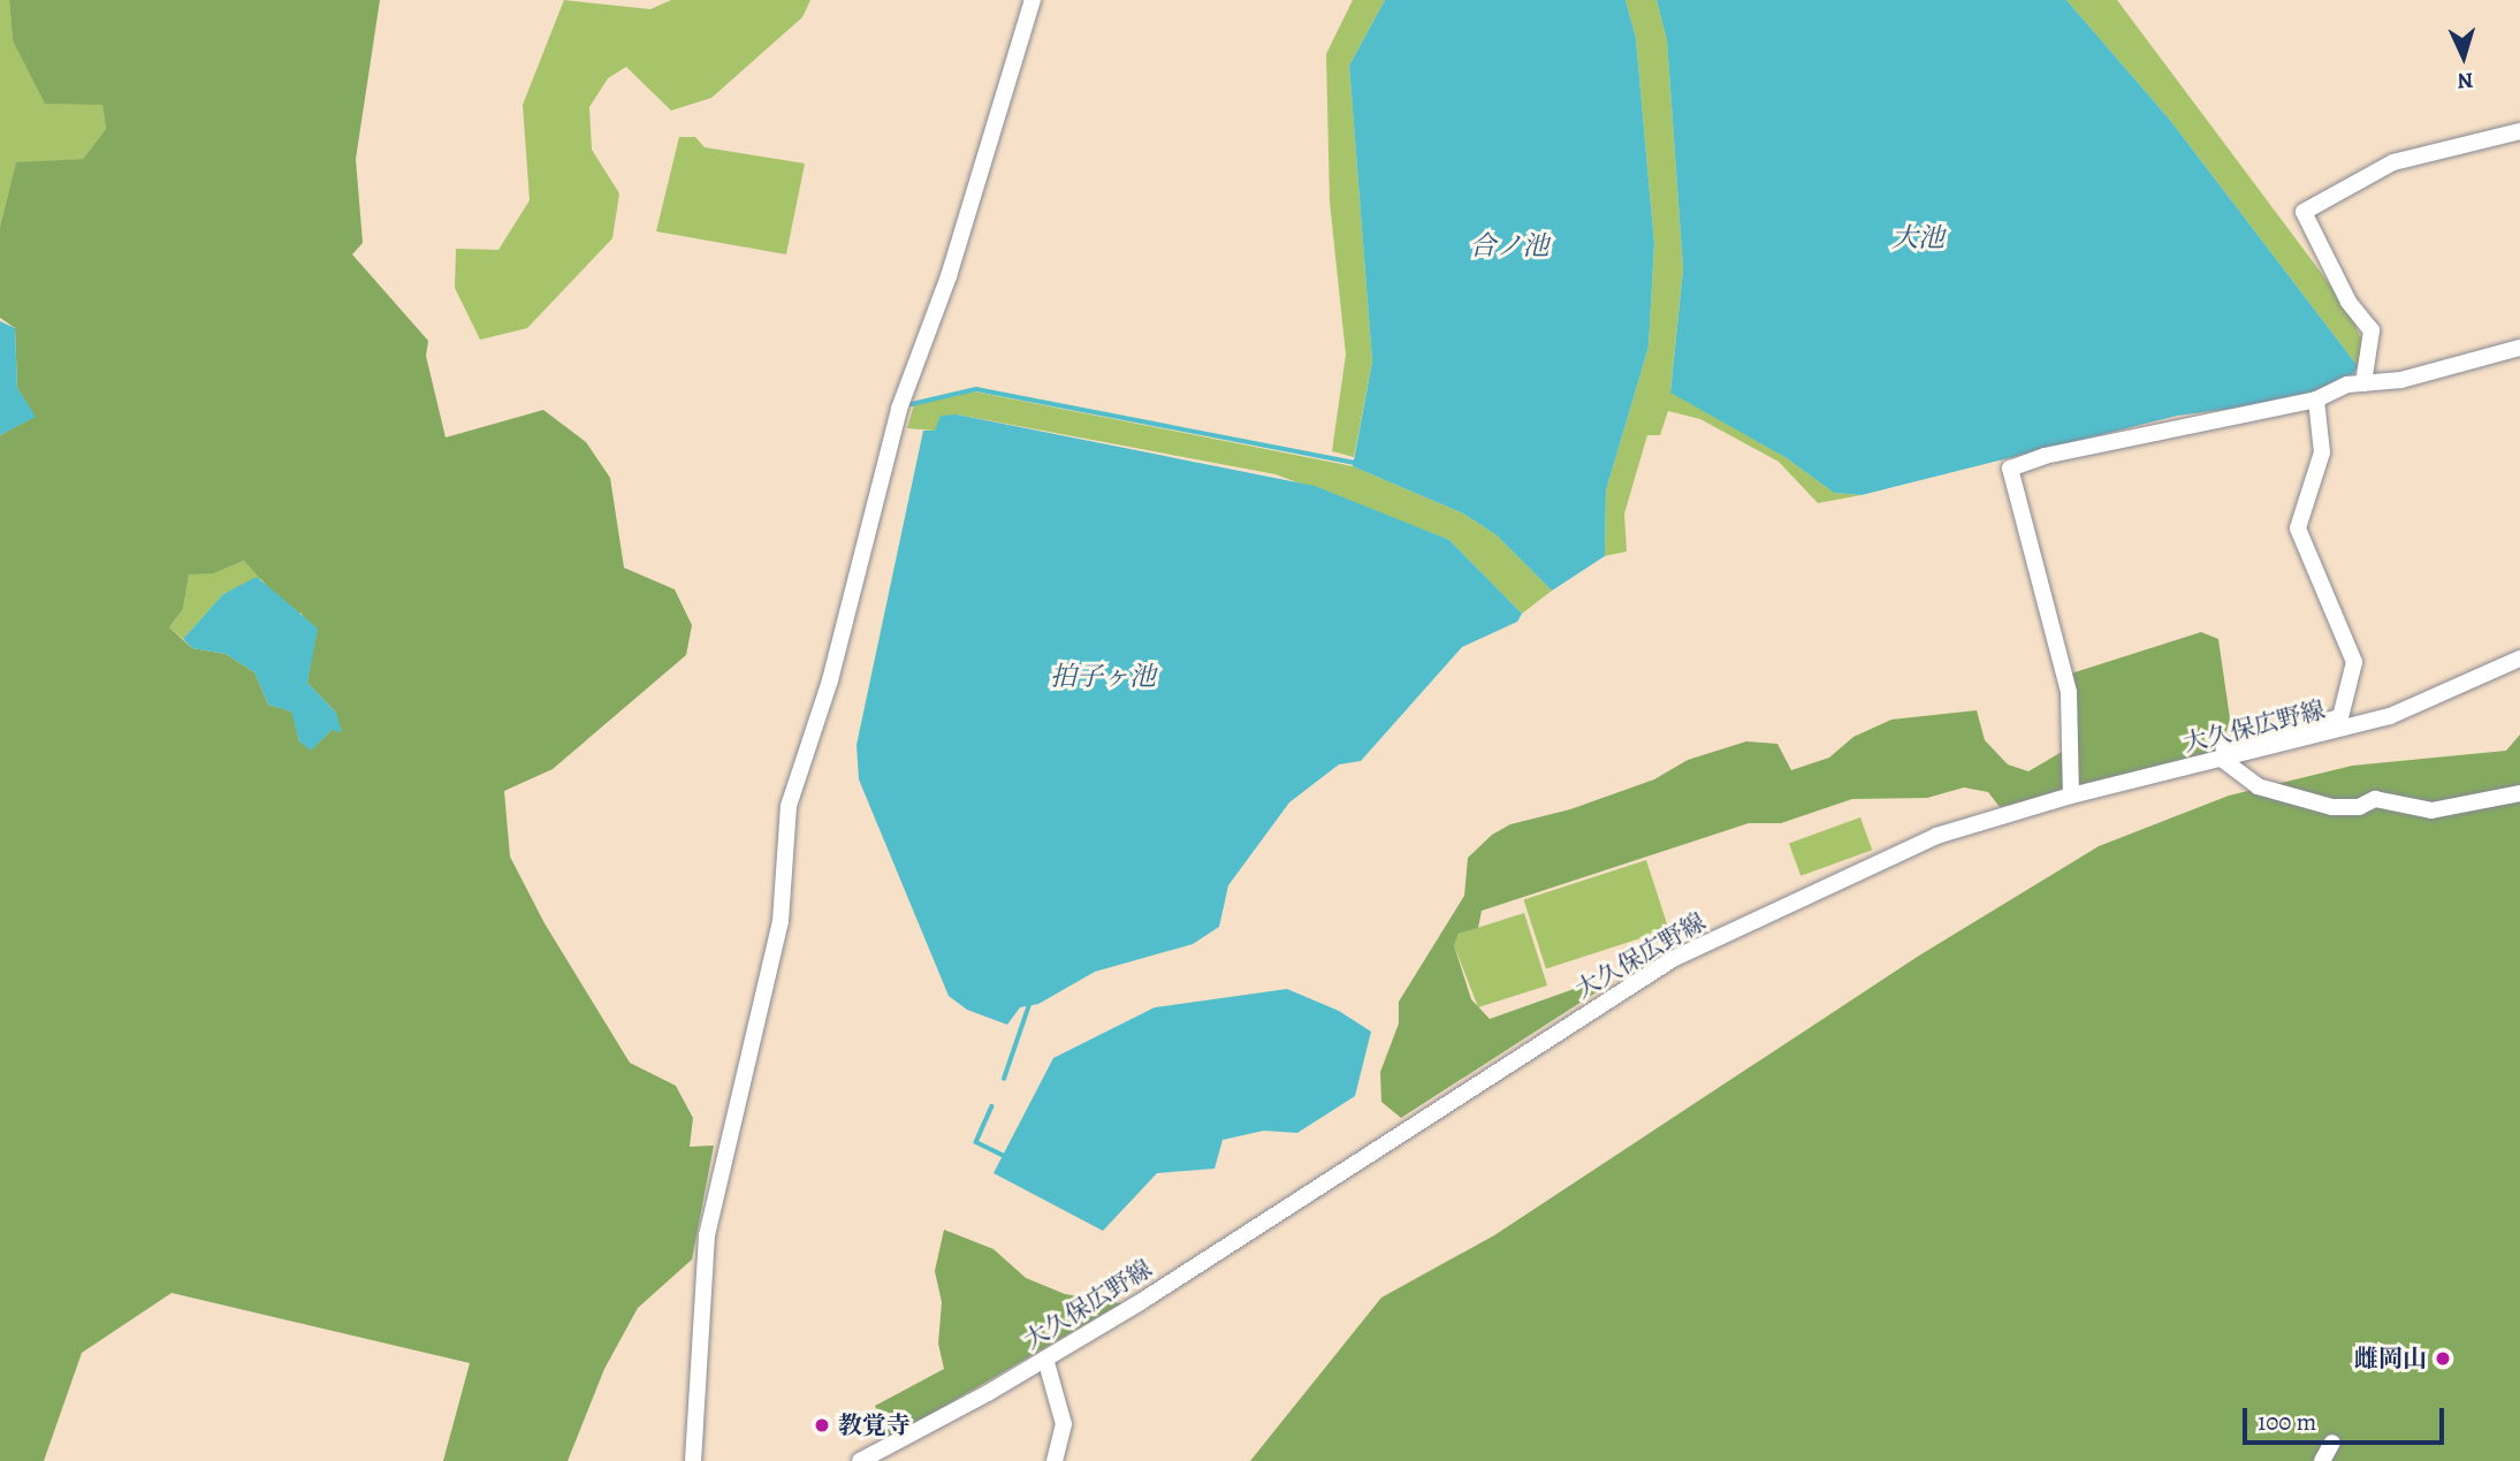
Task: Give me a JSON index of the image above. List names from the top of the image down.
{
  "streets": {
    "street": ["大久保広野線"]
  },
  "water": ["大池", "合ノ池", "拍子ヶ池"],
  "places": ["雌岡山", "教覚寺"],
  "scale_bar": "100 m",
  "north": "bottom"
}
